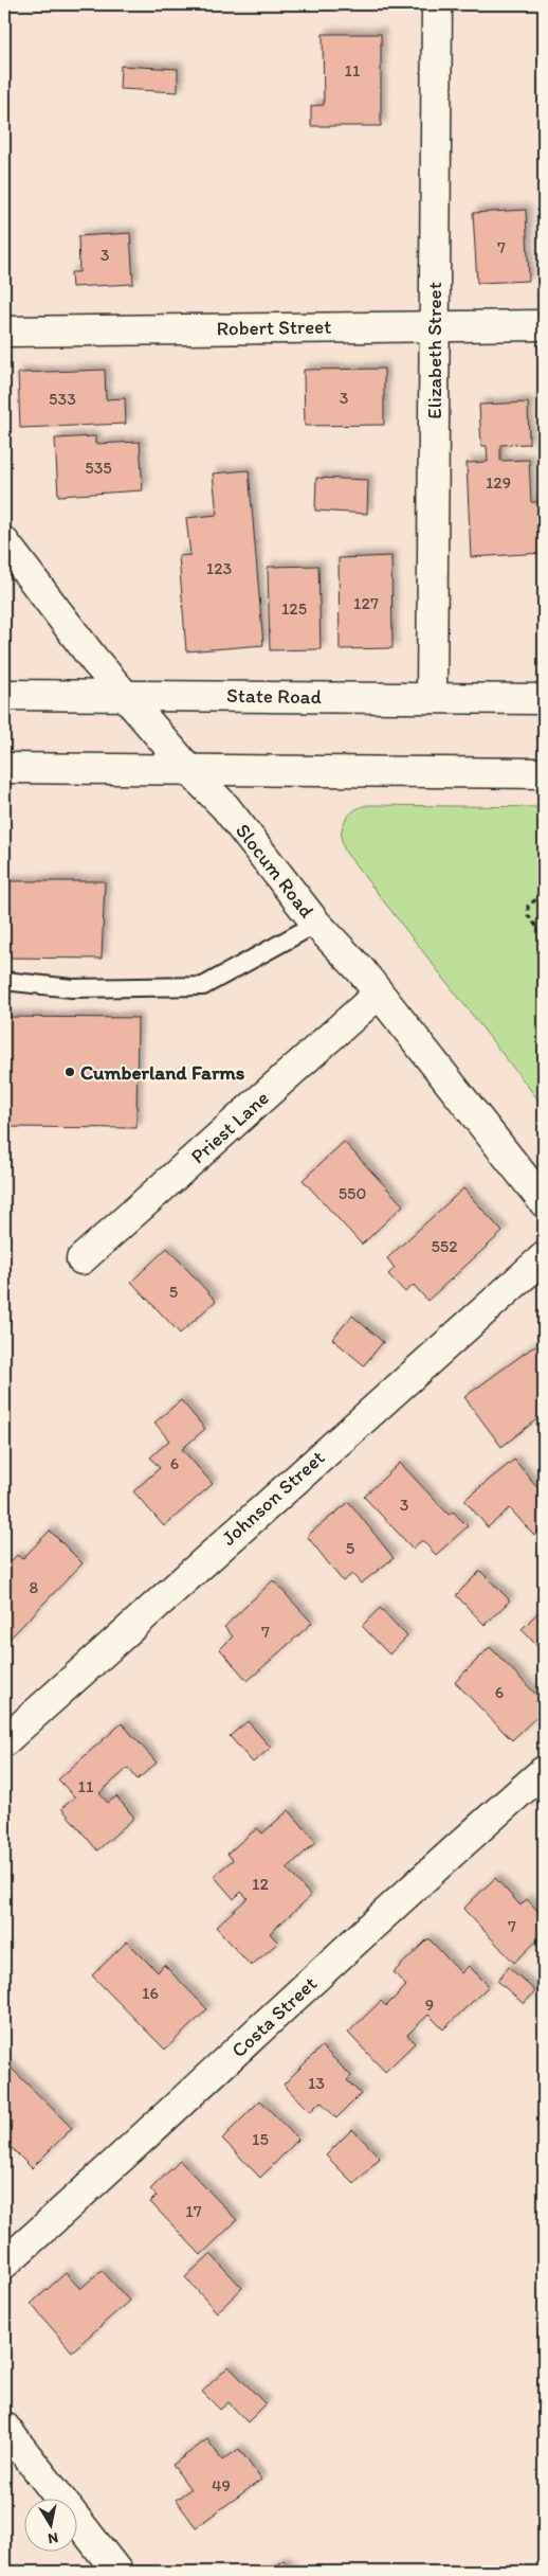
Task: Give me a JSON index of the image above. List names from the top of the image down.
{
  "streets": {
    "street": [
      "Robert Street",
      "Elizabeth Street",
      "State Road",
      "Slocum Road",
      "Priest Lane",
      "Johnson Street",
      "Costa Street"
    ]
  },
  "crossings": [
    ["Robert Street", "Elizabeth Street"],
    ["Elizabeth Street", "State Road"],
    ["State Road", "Slocum Road"],
    ["Slocum Road", "Priest Lane"]
  ],
  "places": ["Cumberland Farms"],
  "house_numbers": [
    "11",
    "7",
    "3",
    "3",
    "533",
    "535",
    "129",
    "123",
    "127",
    "125",
    "550",
    "552",
    "5",
    "6",
    "3",
    "5",
    "8",
    "7",
    "6",
    "11",
    "12",
    "7",
    "16",
    "9",
    "13",
    "15",
    "17",
    "49"
  ],
  "north": "bottom"
}
